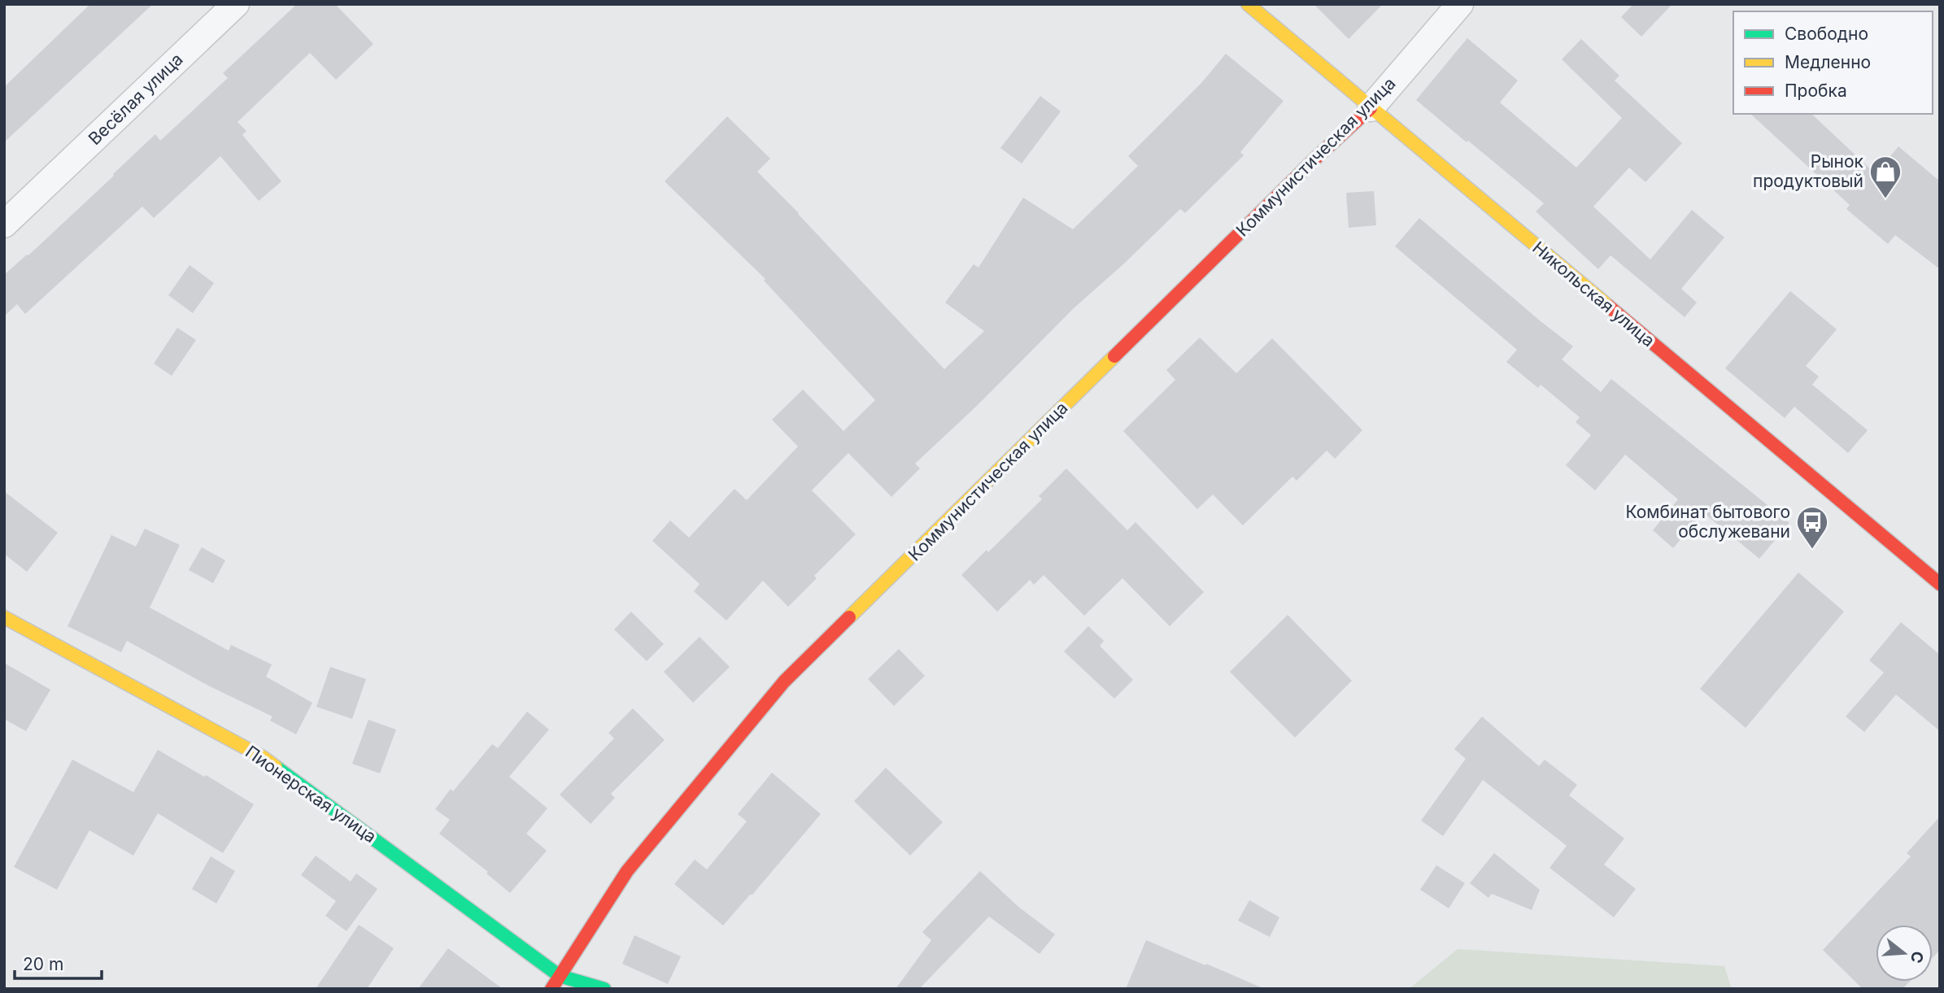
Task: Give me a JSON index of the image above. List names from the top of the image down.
{
  "streets": {
    "main road": ["Коммунистическая улица", "Никольская улица", "Пионерская улица"],
    "street": ["Весёлая улица"]
  },
  "crossings": [
    ["Коммунистическая улица", "Никольская улица"],
    ["Коммунистическая улица", "Пионерская улица"]
  ],
  "places": {
    "shop": ["Рынок продуктовый"],
    "bus stop": ["Комбинат бытового обслужевани"]
  },
  "legend": ["Свободно", "Медленно", "Пробка"],
  "scale_bar": "20 m",
  "north": "right"
}
